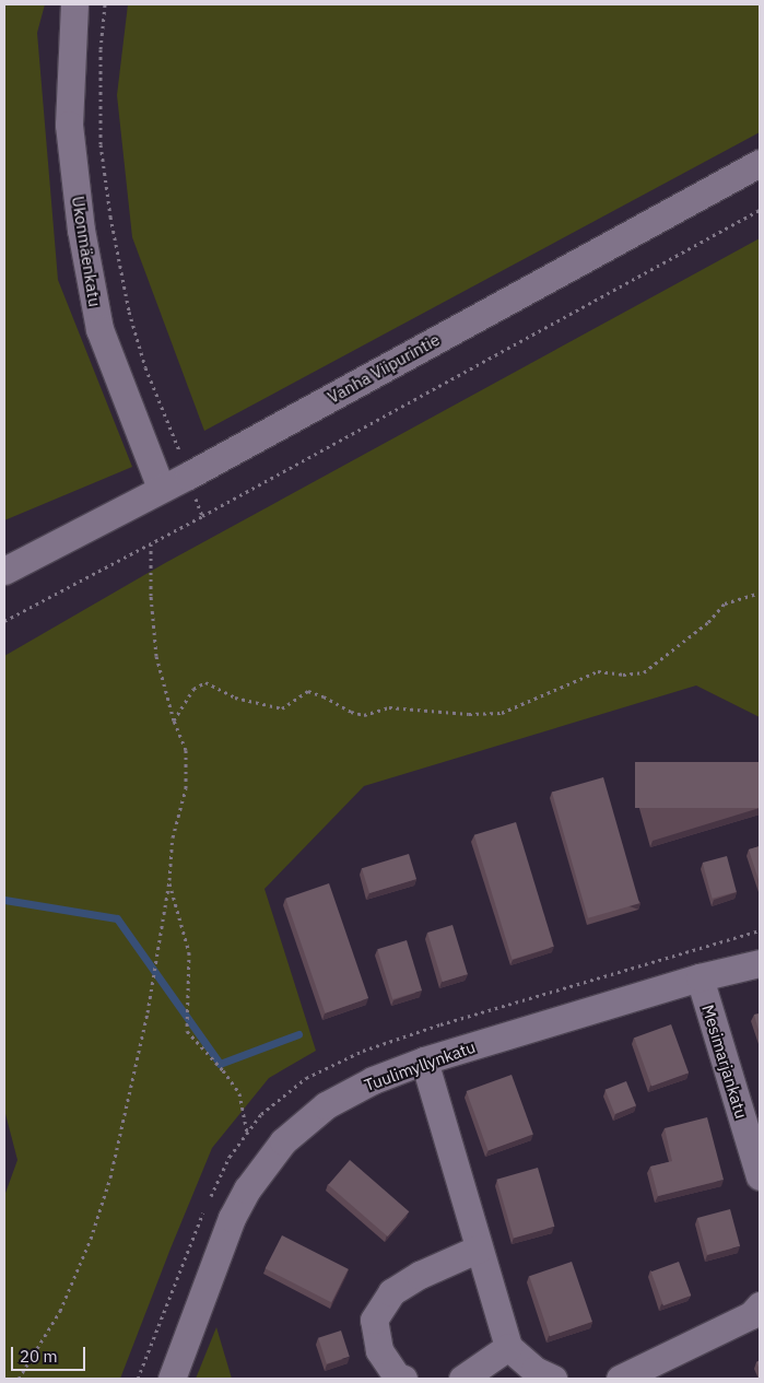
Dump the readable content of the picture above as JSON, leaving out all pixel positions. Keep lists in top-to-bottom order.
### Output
{
  "streets": {
    "street": [
      "Ukonmäenkatu",
      "Vanha Viipurintie",
      "Mesimarjankatu",
      "Tuulimyllynkatu"
    ]
  },
  "crossings": [
    ["Ukonmäenkatu", "Vanha Viipurintie"],
    ["Mesimarjankatu", "Tuulimyllynkatu"]
  ],
  "scale_bar": "20 m"
}
